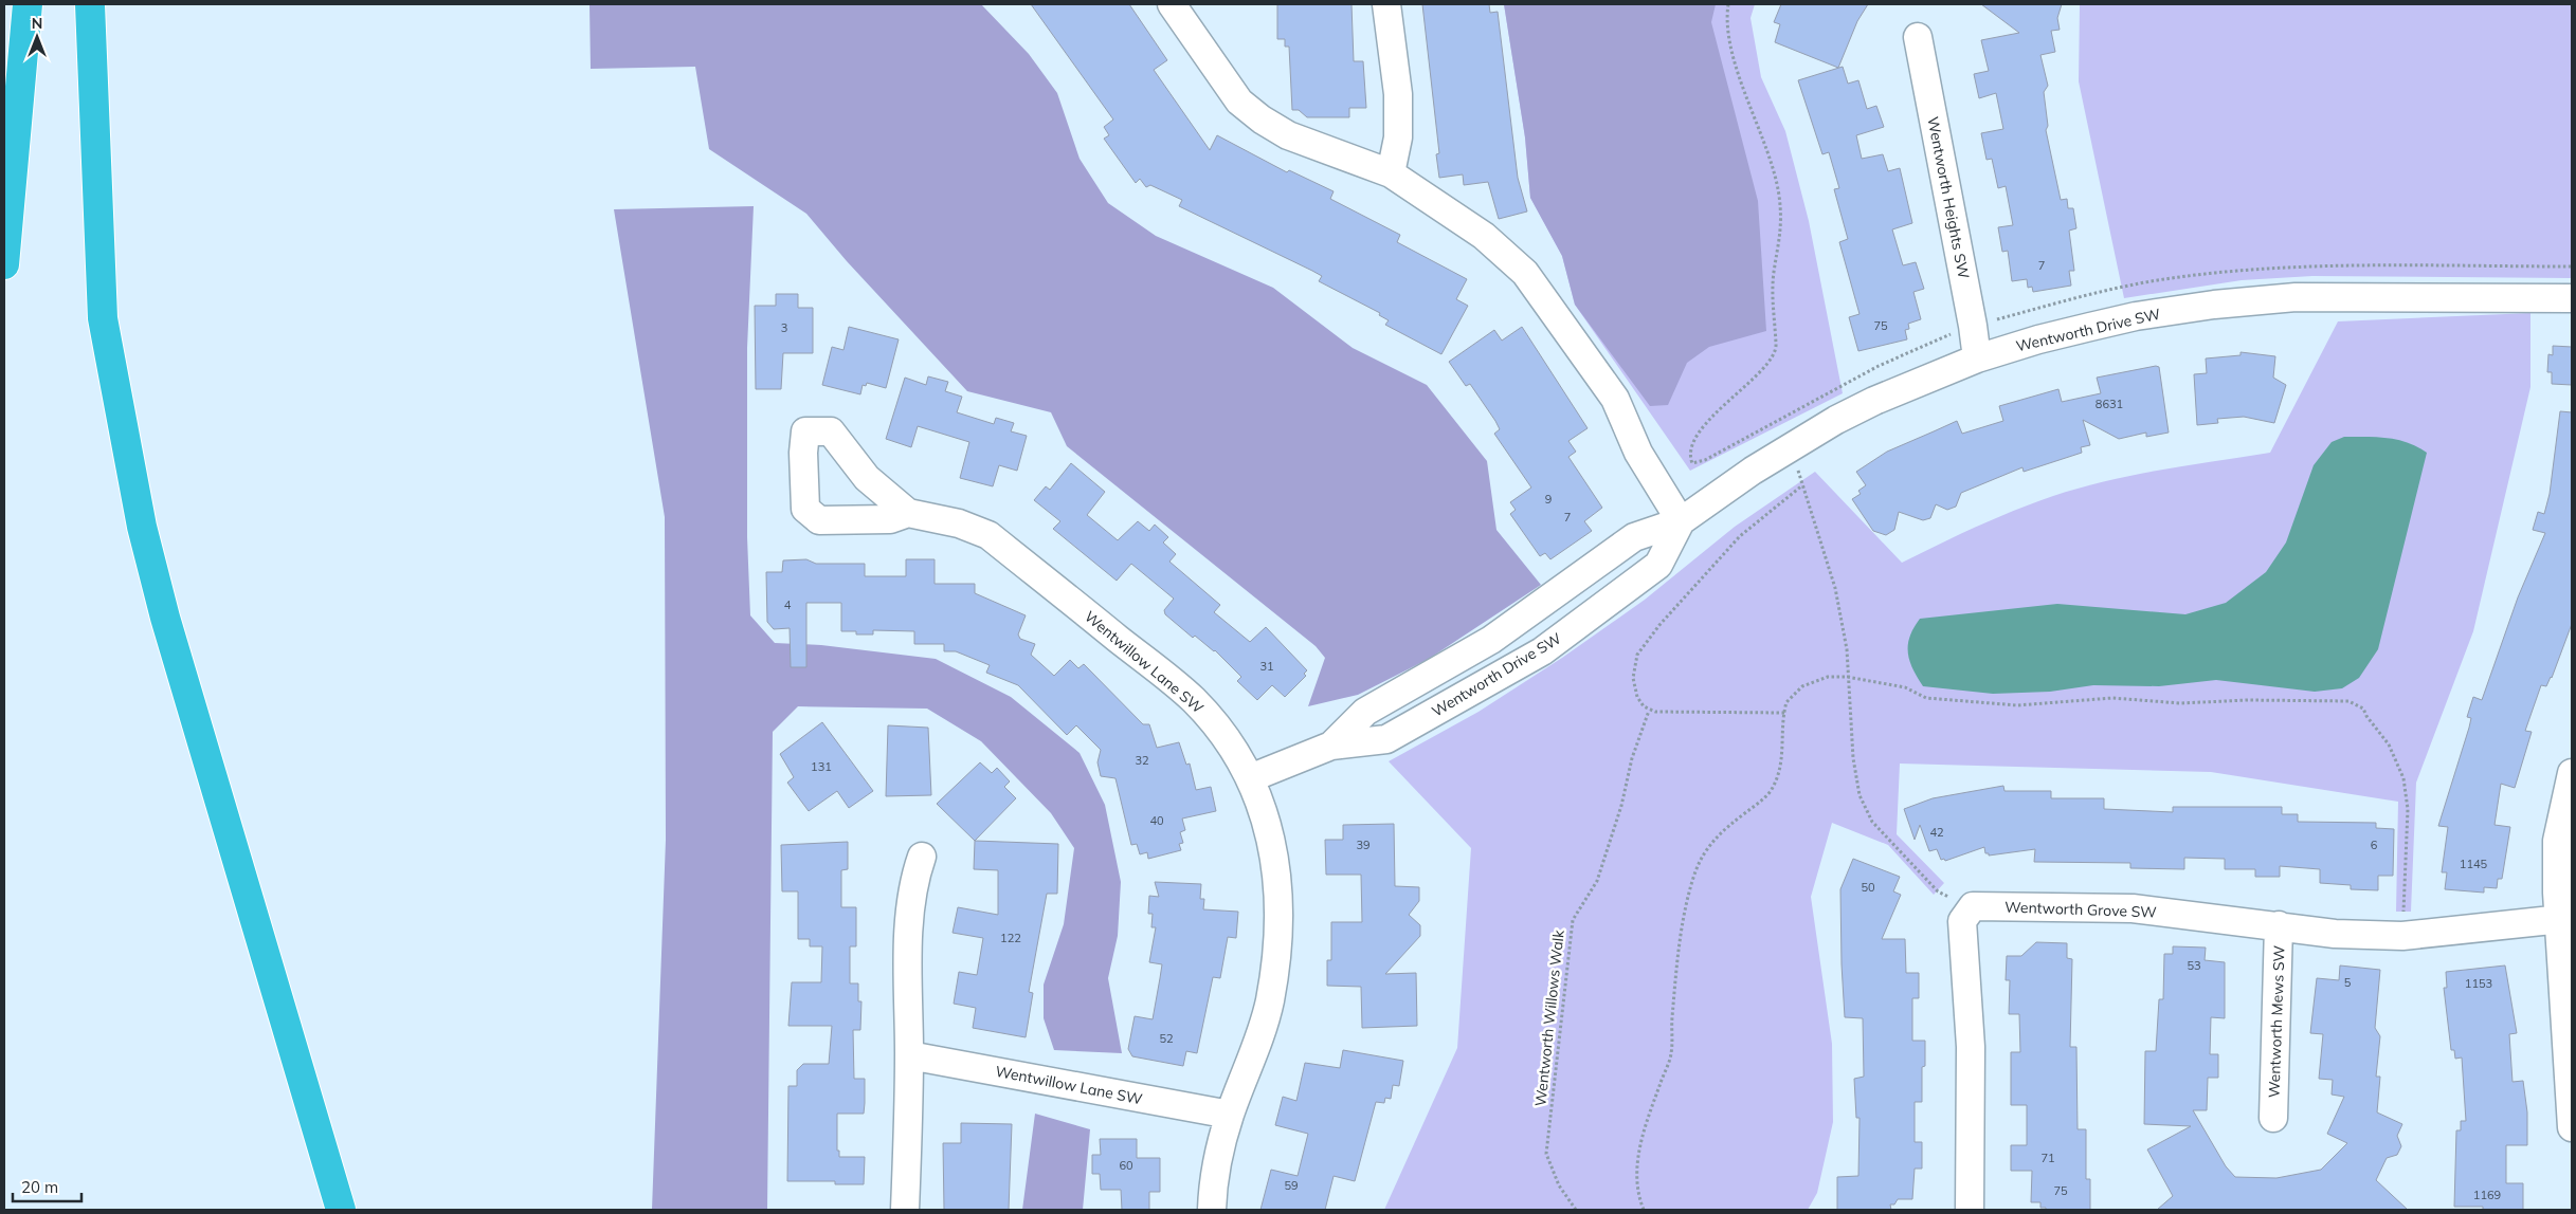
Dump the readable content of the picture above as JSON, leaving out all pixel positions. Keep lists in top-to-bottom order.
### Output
{
  "streets": {
    "street": [
      "Wentworth Heights SW",
      "Wentworth Drive SW",
      "Wentwillow Lane SW",
      "Wentworth Grove SW",
      "Wentworth Mews SW"
    ],
    "path": ["Wentworth Willows Walk"]
  },
  "crossings": [
    ["Wentworth Heights SW", "Wentworth Drive SW"],
    ["Wentworth Drive SW", "Wentwillow Lane SW"],
    ["Wentworth Grove SW", "Wentworth Mews SW"]
  ],
  "house_numbers": [
    "7",
    "75",
    "3",
    "8631",
    "9",
    "7",
    "4",
    "31",
    "32",
    "131",
    "40",
    "42",
    "39",
    "6",
    "1145",
    "50",
    "122",
    "53",
    "5",
    "1153",
    "52",
    "71",
    "60",
    "59",
    "75",
    "1169"
  ],
  "scale_bar": "20 m",
  "north": "top"
}
